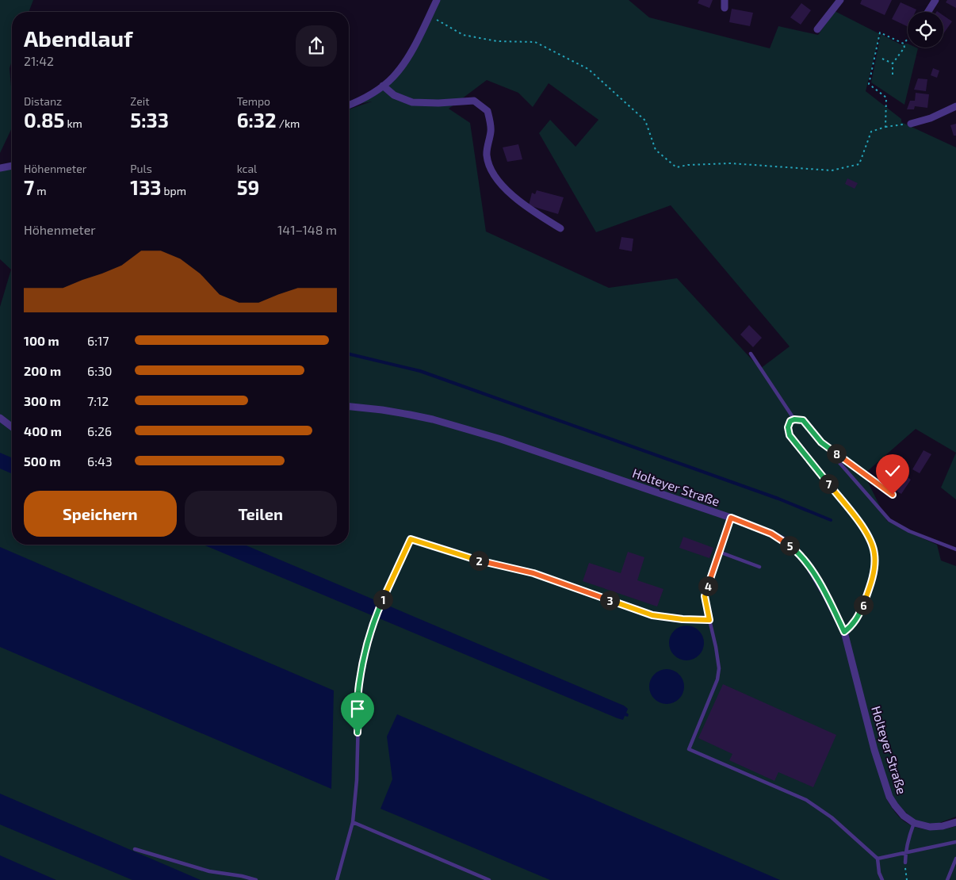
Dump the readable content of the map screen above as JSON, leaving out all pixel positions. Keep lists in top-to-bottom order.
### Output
{
  "streets": {
    "street": ["Holteyer Straße"]
  },
  "page": {
    "heading": ["Abendlauf", "21:42"],
    "stats": [
      ["Distanz", "0.85 km"],
      ["Zeit", "5:33"],
      ["Tempo", "6:32 /km"],
      ["Höhenmeter", "7 m"],
      ["Puls", "133 bpm"],
      ["kcal", "59"]
    ],
    "chart": ["Höhenmeter", "141–148 m"],
    "list": [
      {
        "name": "100 m",
        "note": "6:17"
      },
      {
        "name": "200 m",
        "note": "6:30"
      },
      {
        "name": "300 m",
        "note": "7:12"
      },
      {
        "name": "400 m",
        "note": "6:26"
      },
      {
        "name": "500 m",
        "note": "6:43"
      }
    ],
    "pins": [
      "8",
      "7",
      "5",
      "2",
      "4",
      "1",
      "3",
      "6"
    ],
    "buttons": ["Speichern", "Teilen"]
  }
}
